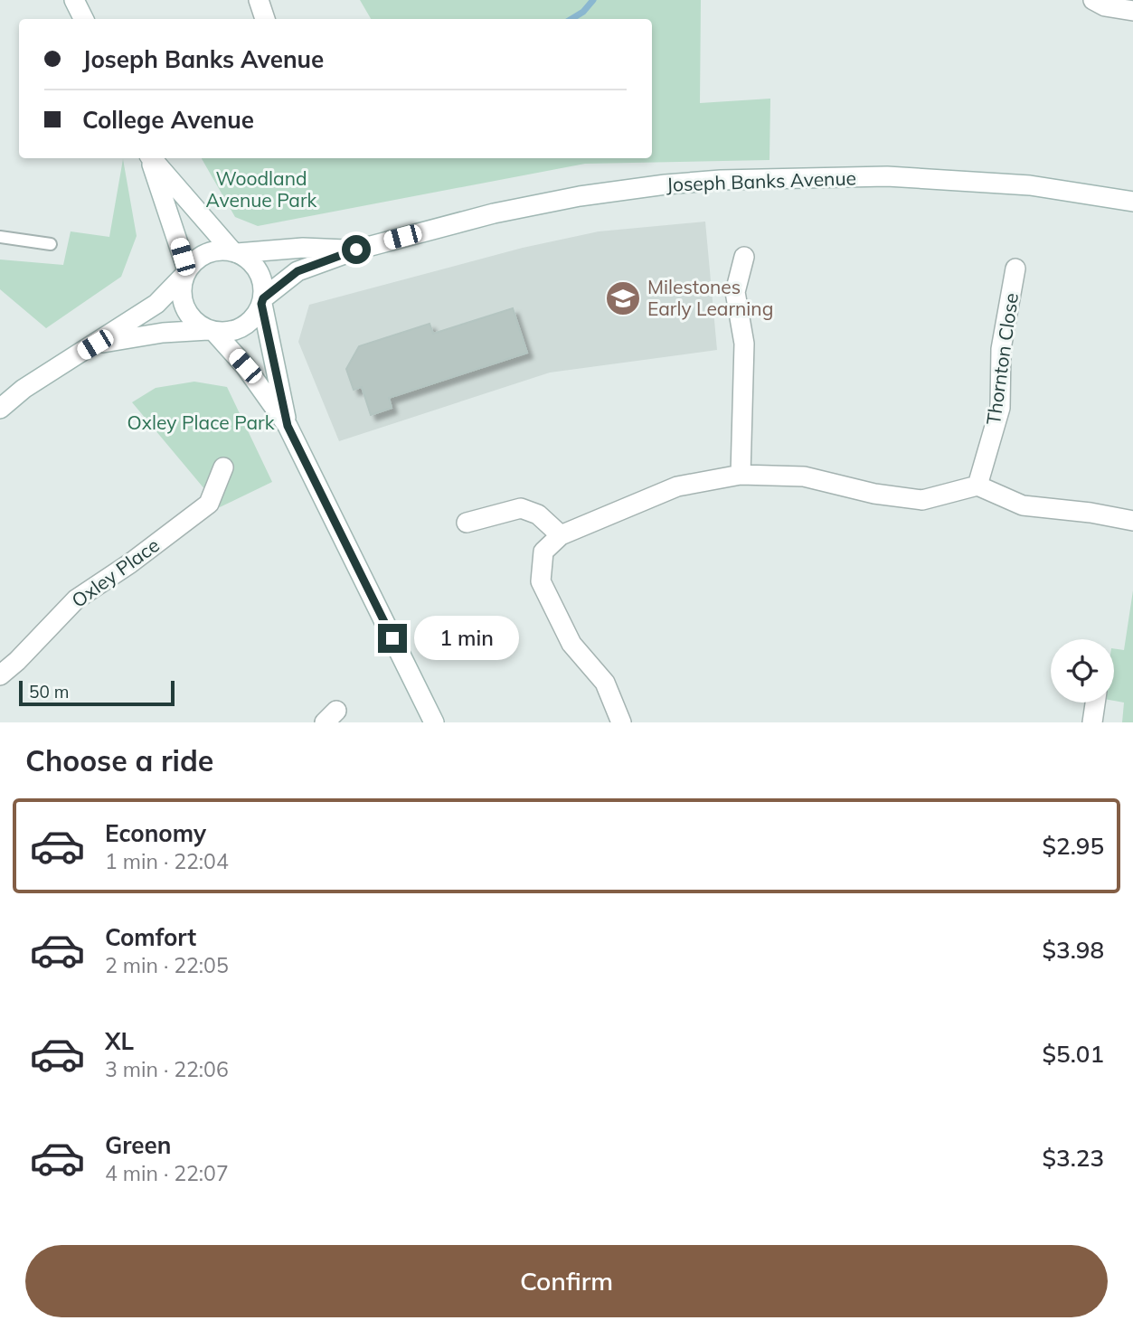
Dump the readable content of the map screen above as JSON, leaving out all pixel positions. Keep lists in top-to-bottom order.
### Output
{
  "streets": {
    "street": ["Joseph Banks Avenue", "Thornton Close", "Oxley Place"]
  },
  "parks": ["Woodland Avenue Park", "Oxley Place Park"],
  "places": {
    "school or university": ["Milestones Early Learning"]
  },
  "scale_bar": "50 m",
  "page": {
    "banner": ["Joseph Banks Avenue", "College Avenue"],
    "bubble": "1 min",
    "scale": "50 m",
    "heading": "Choose a ride",
    "list": [
      {
        "name": "Economy",
        "note": "1 min · 22:04",
        "value": "$2.95"
      },
      {
        "name": "Comfort",
        "note": "2 min · 22:05",
        "value": "$3.98"
      },
      {
        "name": "XL",
        "note": "3 min · 22:06",
        "value": "$5.01"
      },
      {
        "name": "Green",
        "note": "4 min · 22:07",
        "value": "$3.23"
      }
    ],
    "buttons": "Confirm"
  }
}
